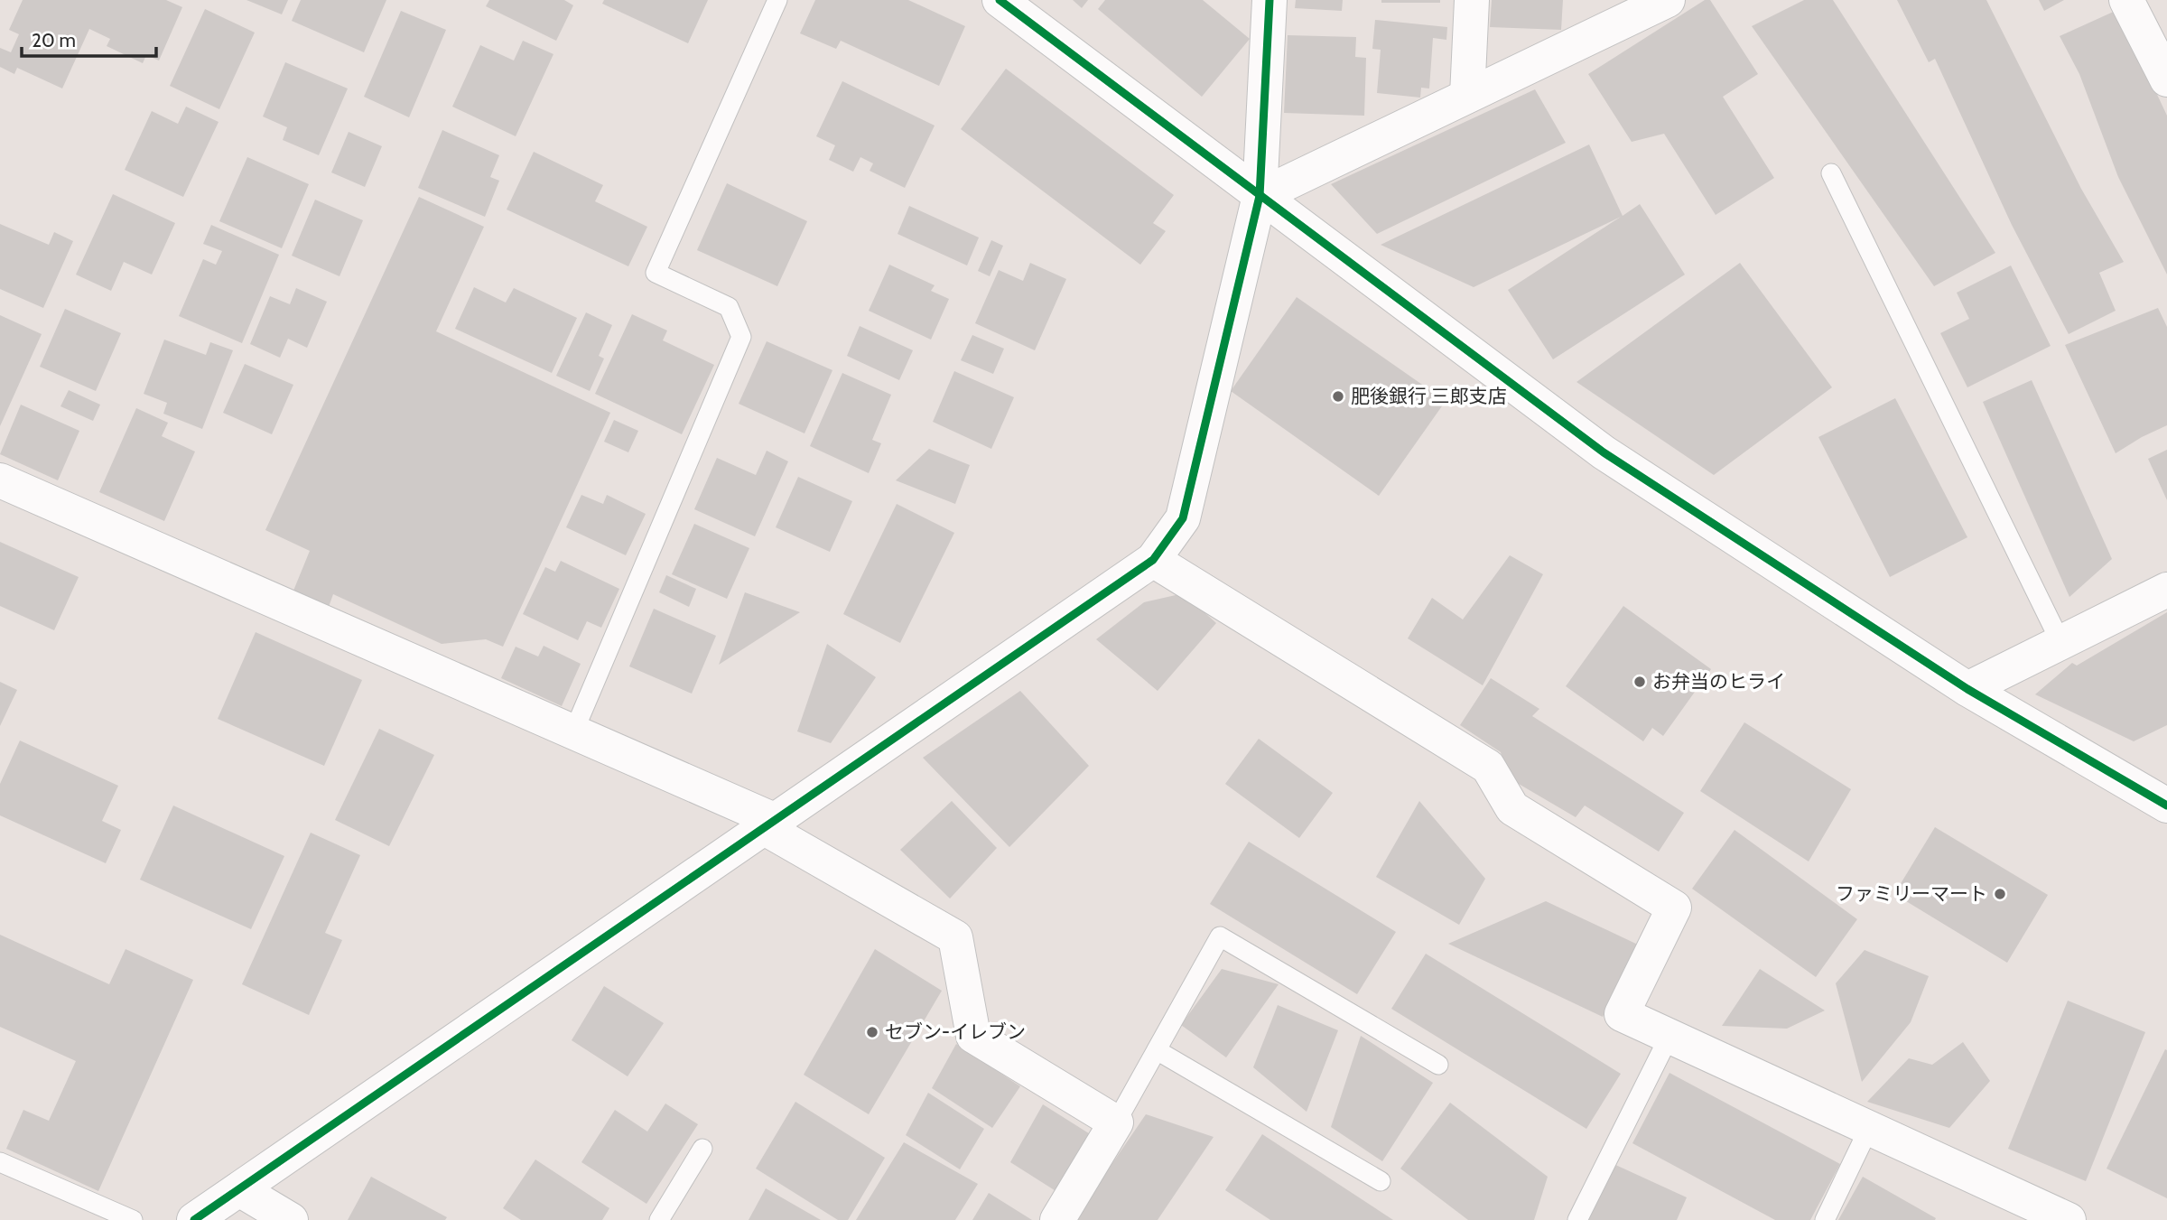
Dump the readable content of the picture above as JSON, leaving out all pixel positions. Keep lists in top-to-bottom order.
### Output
{
  "places": [
    "肥後銀行 三郎支店",
    "お弁当のヒライ",
    "ファミリーマート",
    "セブン-イレブン"
  ],
  "scale_bar": "20 m"
}
